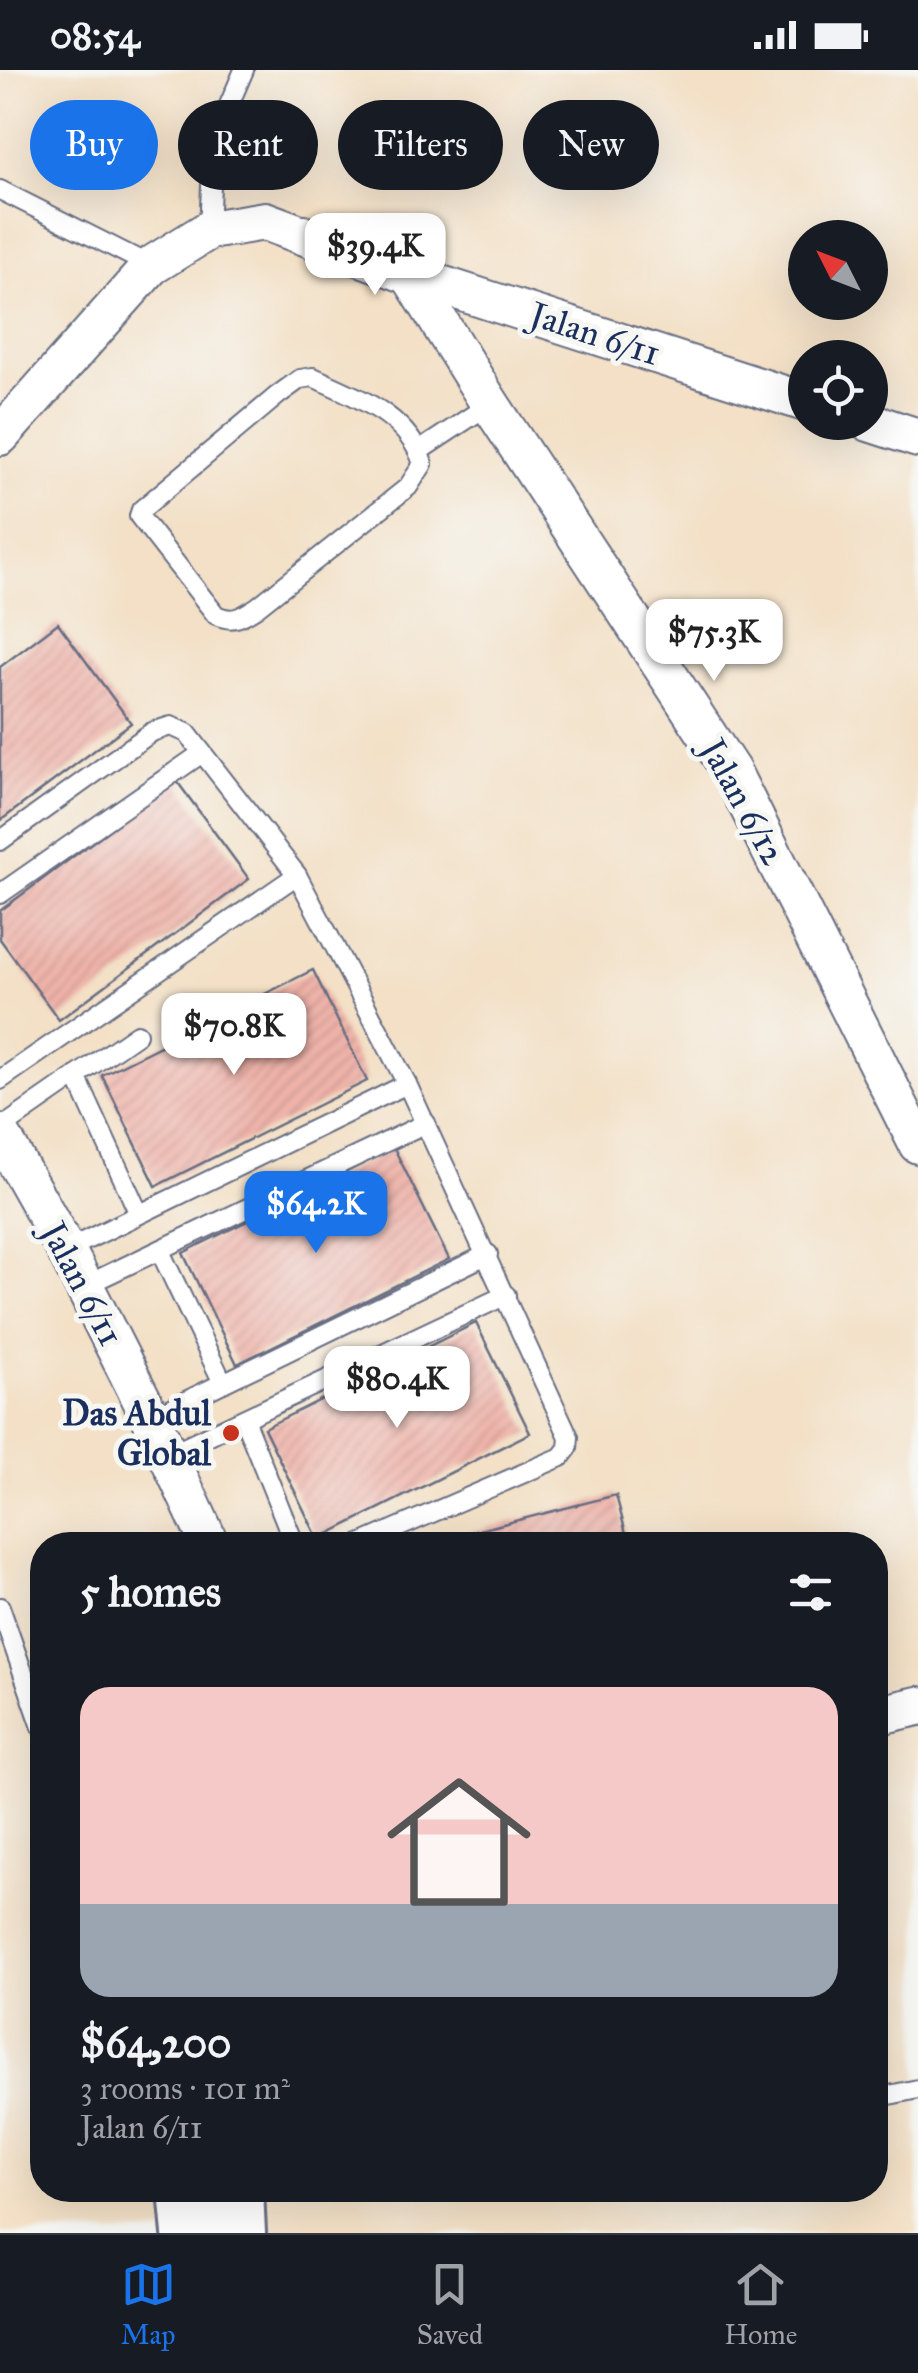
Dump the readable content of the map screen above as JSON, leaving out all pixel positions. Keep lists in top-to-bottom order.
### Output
{
  "streets": {
    "street": ["Jalan 6/11", "Jalan 6/12"]
  },
  "crossings": [
    ["Jalan 6/11", "Jalan 6/12"]
  ],
  "places": ["Das Abdul Global"],
  "north": "top left",
  "page": {
    "status": "08:54",
    "chip": [
      "Buy",
      "Rent",
      "Filters",
      "New"
    ],
    "price": [
      "$39.4K",
      "$75.3K",
      "$70.8K",
      "$64.2K",
      "$80.4K"
    ],
    "heading": "5 homes",
    "list": [
      {
        "name": "$64,200",
        "note": "3 rooms · 101 m² · Jalan 6/11"
      }
    ],
    "tabs": ["Map", "Saved", "Home"]
  }
}
